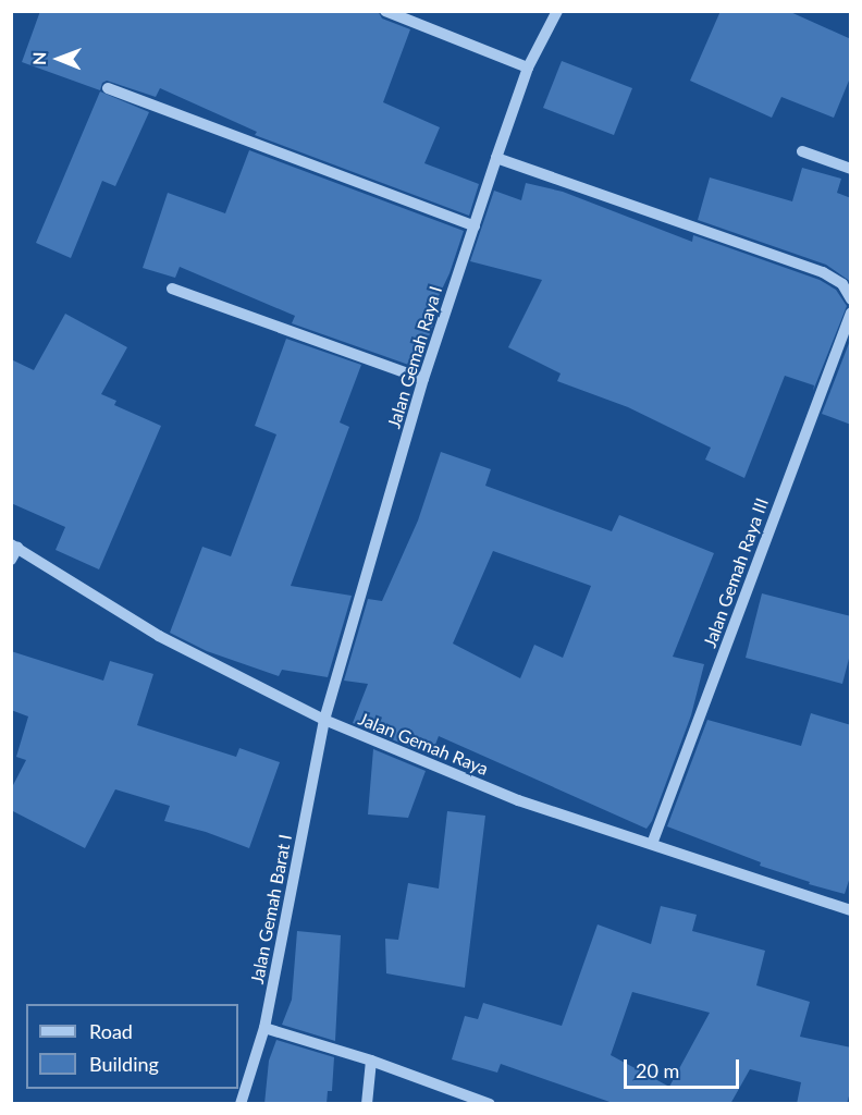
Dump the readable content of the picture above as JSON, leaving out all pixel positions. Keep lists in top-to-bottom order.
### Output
{
  "streets": {
    "street": [
      "Jalan Gemah Raya I",
      "Jalan Gemah Raya III",
      "Jalan Gemah Raya",
      "Jalan Gemah Barat I"
    ]
  },
  "crossings": [
    ["Jalan Gemah Raya I", "Jalan Gemah Raya"],
    ["Jalan Gemah Raya I", "Jalan Gemah Barat I"],
    ["Jalan Gemah Raya III", "Jalan Gemah Raya"],
    ["Jalan Gemah Raya", "Jalan Gemah Barat I"]
  ],
  "legend": ["Road", "Building"],
  "scale_bar": "20 m",
  "north": "left"
}
